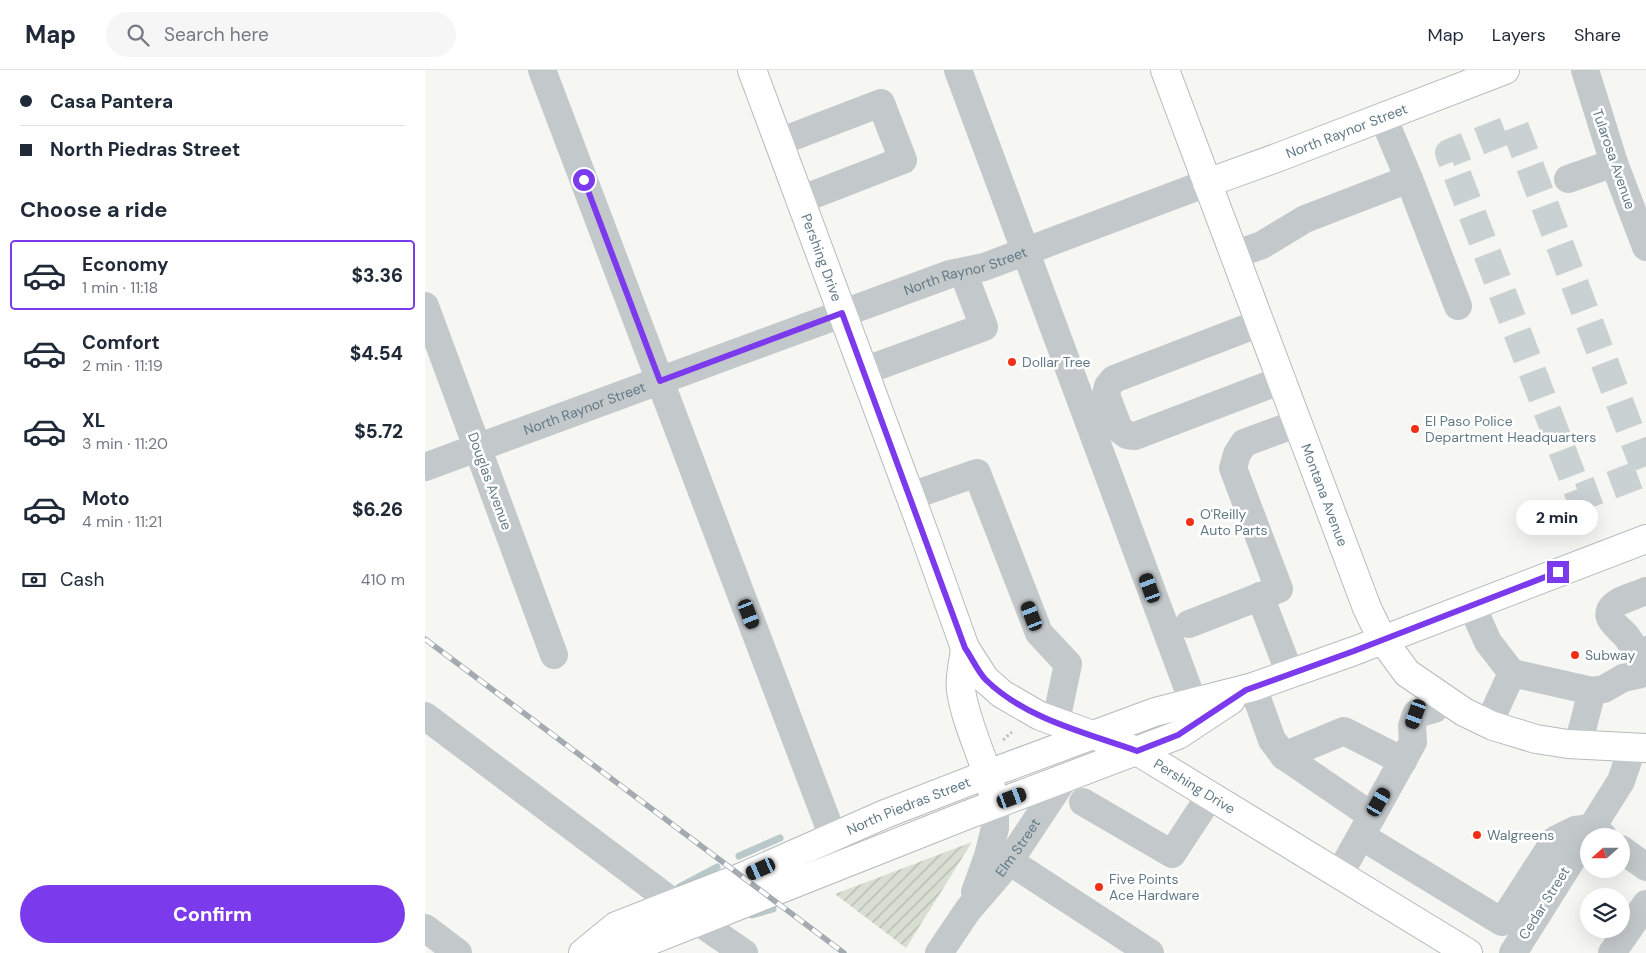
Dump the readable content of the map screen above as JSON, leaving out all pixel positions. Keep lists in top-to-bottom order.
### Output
{
  "streets": {
    "main road": [
      "North Raynor Street",
      "Pershing Drive",
      "Montana Avenue",
      "North Piedras Street",
      "Elm Street"
    ],
    "street": ["Tularosa Avenue", "Douglas Avenue", "Cedar Street"]
  },
  "crossings": [
    ["North Raynor Street", "Pershing Drive"],
    ["North Raynor Street", "Douglas Avenue"],
    ["North Raynor Street", "Montana Avenue"],
    ["Pershing Drive", "North Piedras Street"],
    ["Pershing Drive", "Elm Street"],
    ["Montana Avenue", "North Piedras Street"],
    ["Montana Avenue", "Cedar Street"],
    ["North Piedras Street", "Elm Street"]
  ],
  "places": [
    "Dollar Tree",
    "El Paso Police Department Headquarters",
    "O'Reilly Auto Parts",
    "Subway",
    "Walgreens",
    "Five Points Ace Hardware"
  ],
  "north": "left",
  "page": {
    "header": "Map",
    "search": "Search here",
    "nav": ["Map", "Layers", "Share"],
    "banner": ["Casa Pantera", "North Piedras Street"],
    "heading": "Choose a ride",
    "list": [
      {
        "name": "Economy",
        "note": "1 min · 11:18",
        "value": "$3.36"
      },
      {
        "name": "Comfort",
        "note": "2 min · 11:19",
        "value": "$4.54"
      },
      {
        "name": "XL",
        "note": "3 min · 11:20",
        "value": "$5.72"
      },
      {
        "name": "Moto",
        "note": "4 min · 11:21",
        "value": "$6.26"
      }
    ],
    "bubble": "2 min",
    "pay": ["Cash", "410 m"],
    "buttons": "Confirm"
  }
}
